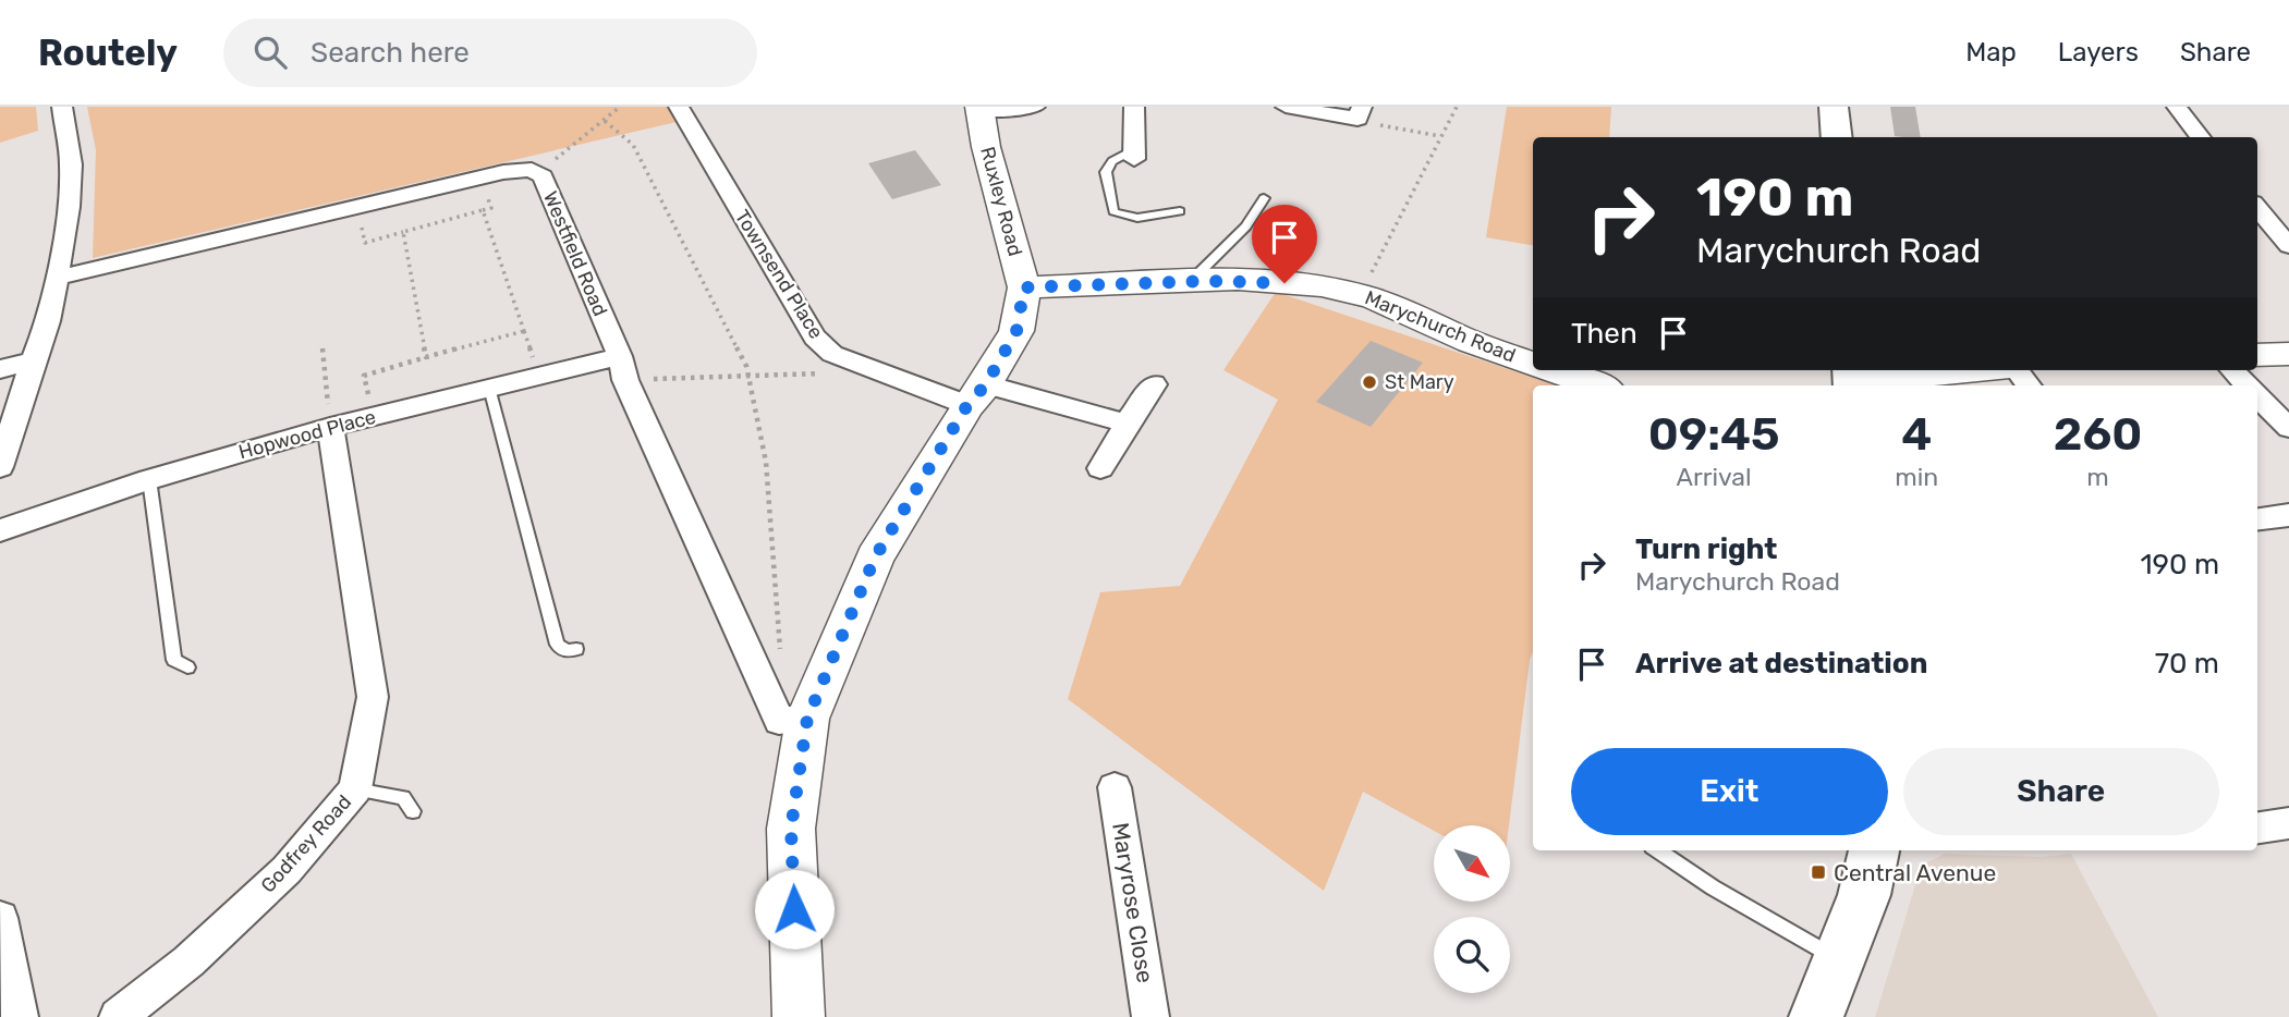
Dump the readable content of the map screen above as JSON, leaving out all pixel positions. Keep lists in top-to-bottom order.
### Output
{
  "streets": {
    "street": [
      "Ruxley Road",
      "Westfield Road",
      "Townsend Place",
      "Marychurch Road",
      "Hopwood Place",
      "Godfrey Road",
      "Maryrose Close"
    ]
  },
  "crossings": [
    ["Ruxley Road", "Westfield Road"],
    ["Ruxley Road", "Townsend Place"],
    ["Ruxley Road", "Marychurch Road"],
    ["Westfield Road", "Hopwood Place"],
    ["Hopwood Place", "Godfrey Road"]
  ],
  "places": {
    "other": ["St Mary"],
    "transit": ["Central Avenue"]
  },
  "north": "bottom right",
  "page": {
    "header": "Routely",
    "search": "Search here",
    "nav": ["Map", "Layers", "Share"],
    "turn": ["190 m", "Marychurch Road"],
    "then": "Then",
    "eta": [
      "09:45",
      "Arrival",
      "4",
      "min",
      "260",
      "m"
    ],
    "list": [
      {
        "name": "Turn right",
        "note": "Marychurch Road",
        "value": "190 m"
      },
      {
        "name": "Arrive at destination",
        "value": "70 m"
      }
    ],
    "buttons": ["Exit", "Share"]
  }
}
